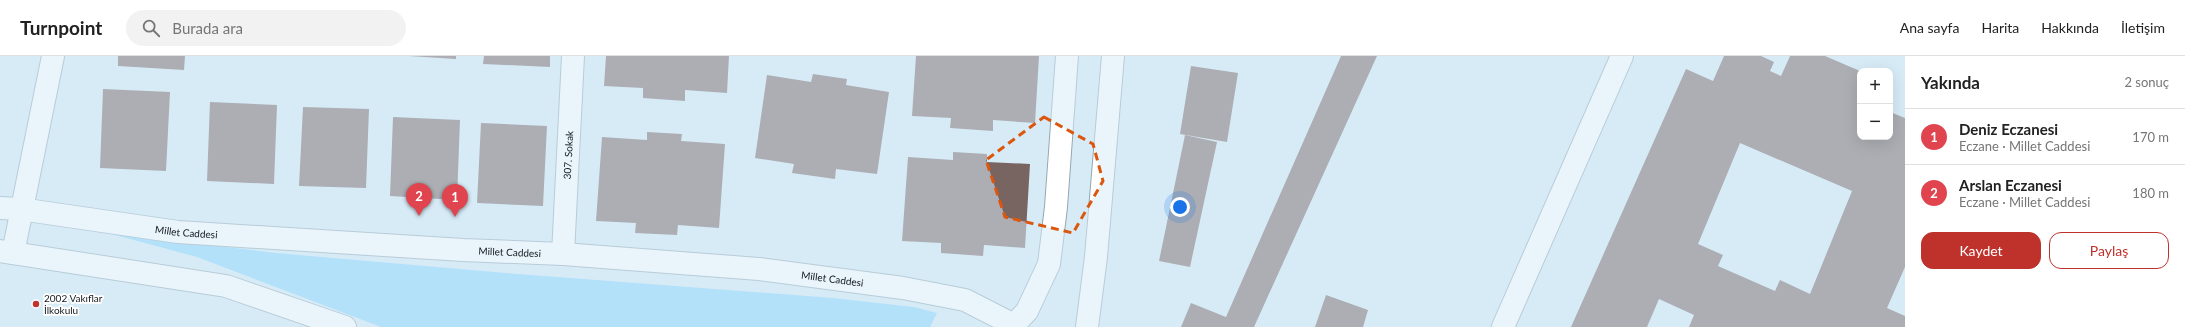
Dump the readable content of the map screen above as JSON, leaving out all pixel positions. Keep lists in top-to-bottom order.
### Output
{
  "streets": {
    "main road": ["307. Sokak", "Millet Caddesi"]
  },
  "crossings": [
    ["307. Sokak", "Millet Caddesi"]
  ],
  "places": ["2002 Vakıflar İlkokulu"],
  "page": {
    "header": "Turnpoint",
    "search": "Burada ara",
    "nav": [
      "Ana sayfa",
      "Harita",
      "Hakkında",
      "İletişim"
    ],
    "heading": ["Yakında", "2 sonuç"],
    "map_buttons": ["+", "−"],
    "list": [
      {
        "mark": "1",
        "name": "Deniz Eczanesi",
        "note": "Eczane · Millet Caddesi",
        "value": "170 m"
      },
      {
        "mark": "2",
        "name": "Arslan Eczanesi",
        "note": "Eczane · Millet Caddesi",
        "value": "180 m"
      }
    ],
    "pins": ["2", "1"],
    "buttons": ["Kaydet", "Paylaş"]
  }
}
